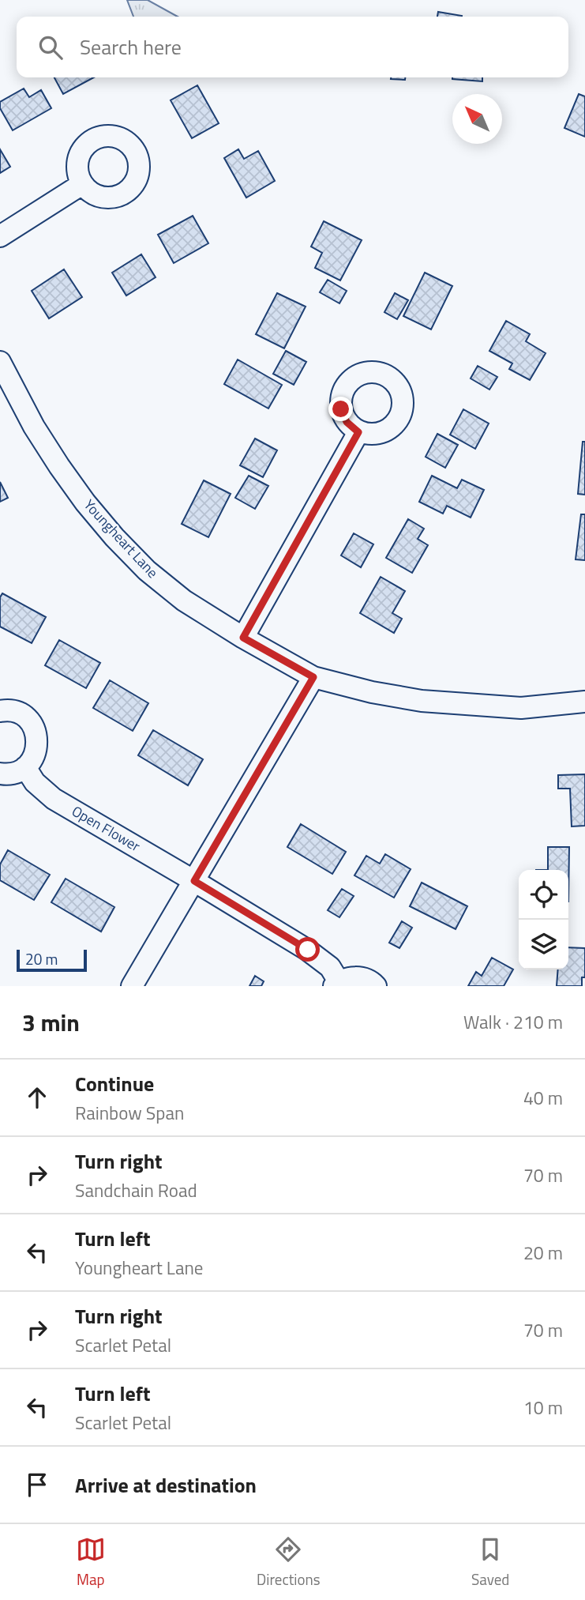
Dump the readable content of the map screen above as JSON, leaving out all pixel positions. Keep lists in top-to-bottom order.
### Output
{
  "streets": {
    "street": ["Youngheart Lane", "Open Flower"]
  },
  "scale_bar": "20 m",
  "north": "top left",
  "page": {
    "search": "Search here",
    "scale": "20 m",
    "heading": ["3 min", "Walk · 210 m"],
    "list": [
      ["Continue", "Rainbow Span", "40 m"],
      ["Turn right", "Sandchain Road", "70 m"],
      ["Turn left", "Youngheart Lane", "20 m"],
      ["Turn right", "Scarlet Petal", "70 m"],
      ["Turn left", "Scarlet Petal", "10 m"],
      "Arrive at destination"
    ],
    "nav": ["Map", "Directions", "Saved"]
  }
}
